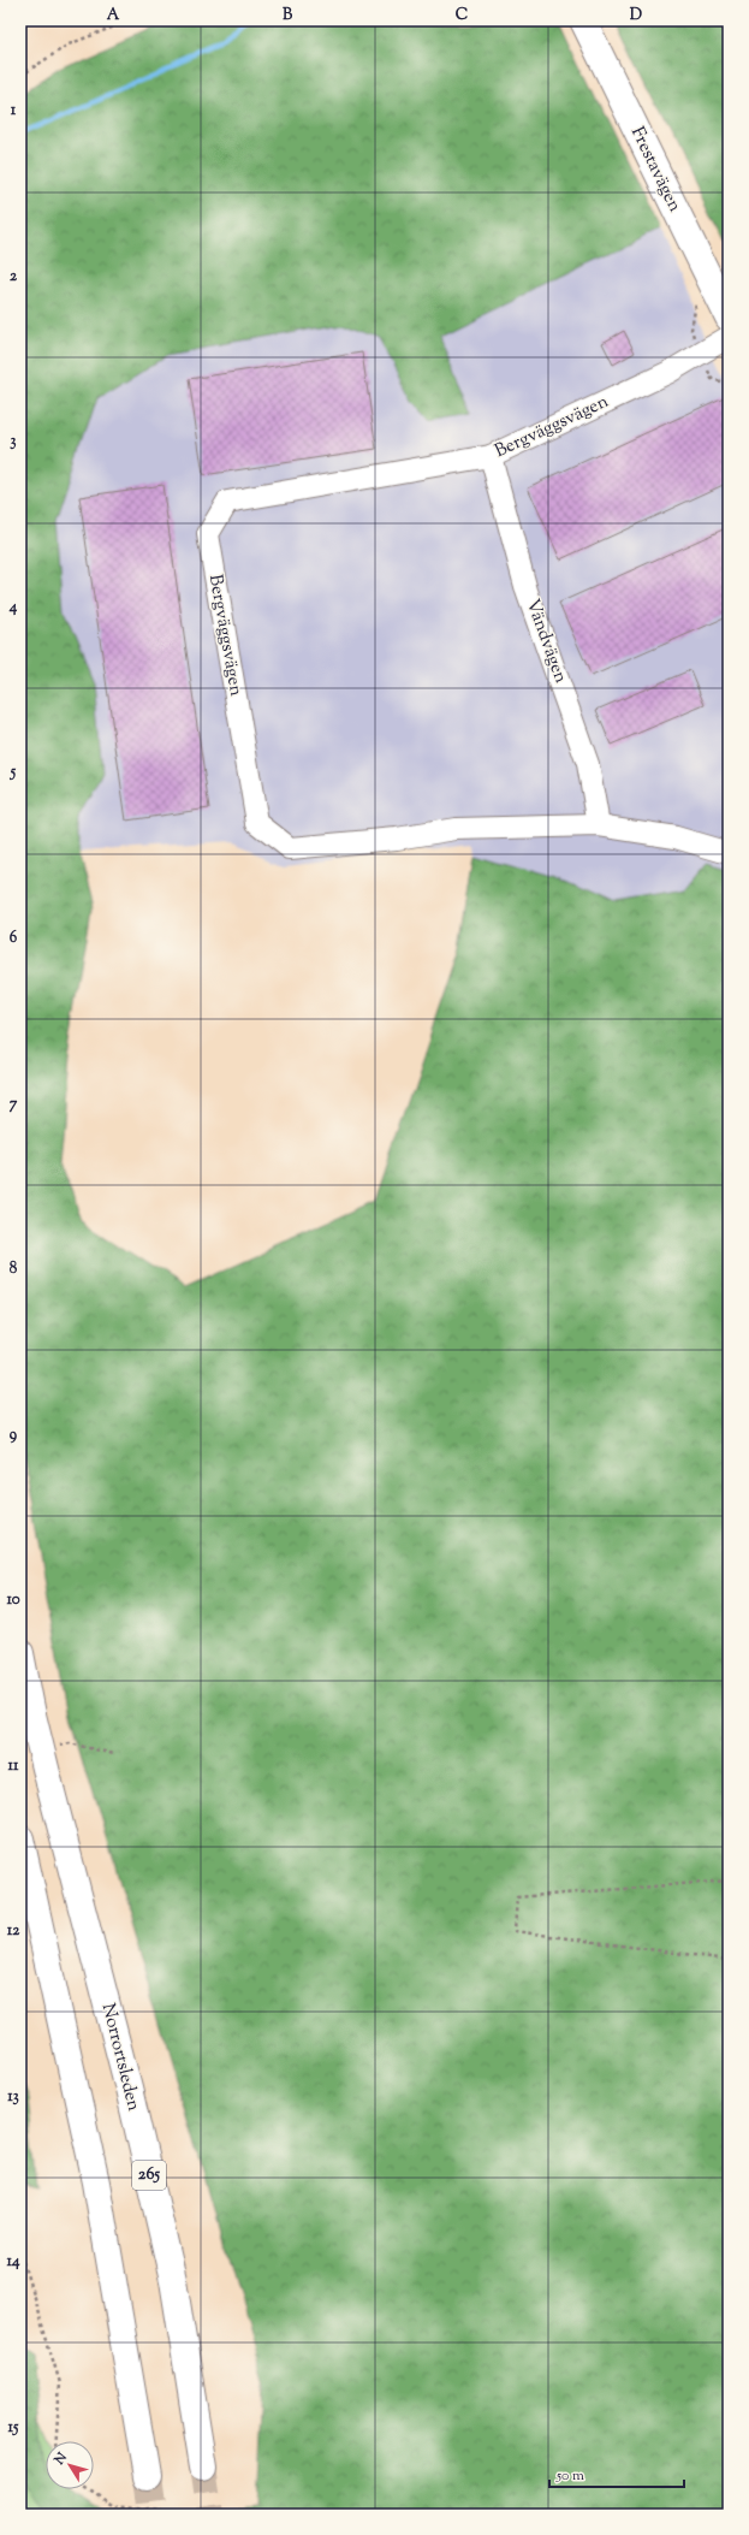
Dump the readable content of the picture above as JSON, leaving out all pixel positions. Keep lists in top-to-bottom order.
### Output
{
  "streets": {
    "main road": ["Frestavägen", "Norrortsleden", "265"],
    "street": ["Bergväggsvägen", "Vändvägen"]
  },
  "crossings": [
    ["Bergväggsvägen", "Vändvägen"]
  ],
  "scale_bar": "50 m",
  "north": "top left",
  "grid": {
    "columns": [
      "A",
      "B",
      "C",
      "D"
    ],
    "rows": [
      "1",
      "2",
      "3",
      "4",
      "5",
      "6",
      "7",
      "8",
      "9",
      "10",
      "11",
      "12",
      "13",
      "14",
      "15"
    ]
  }
}
